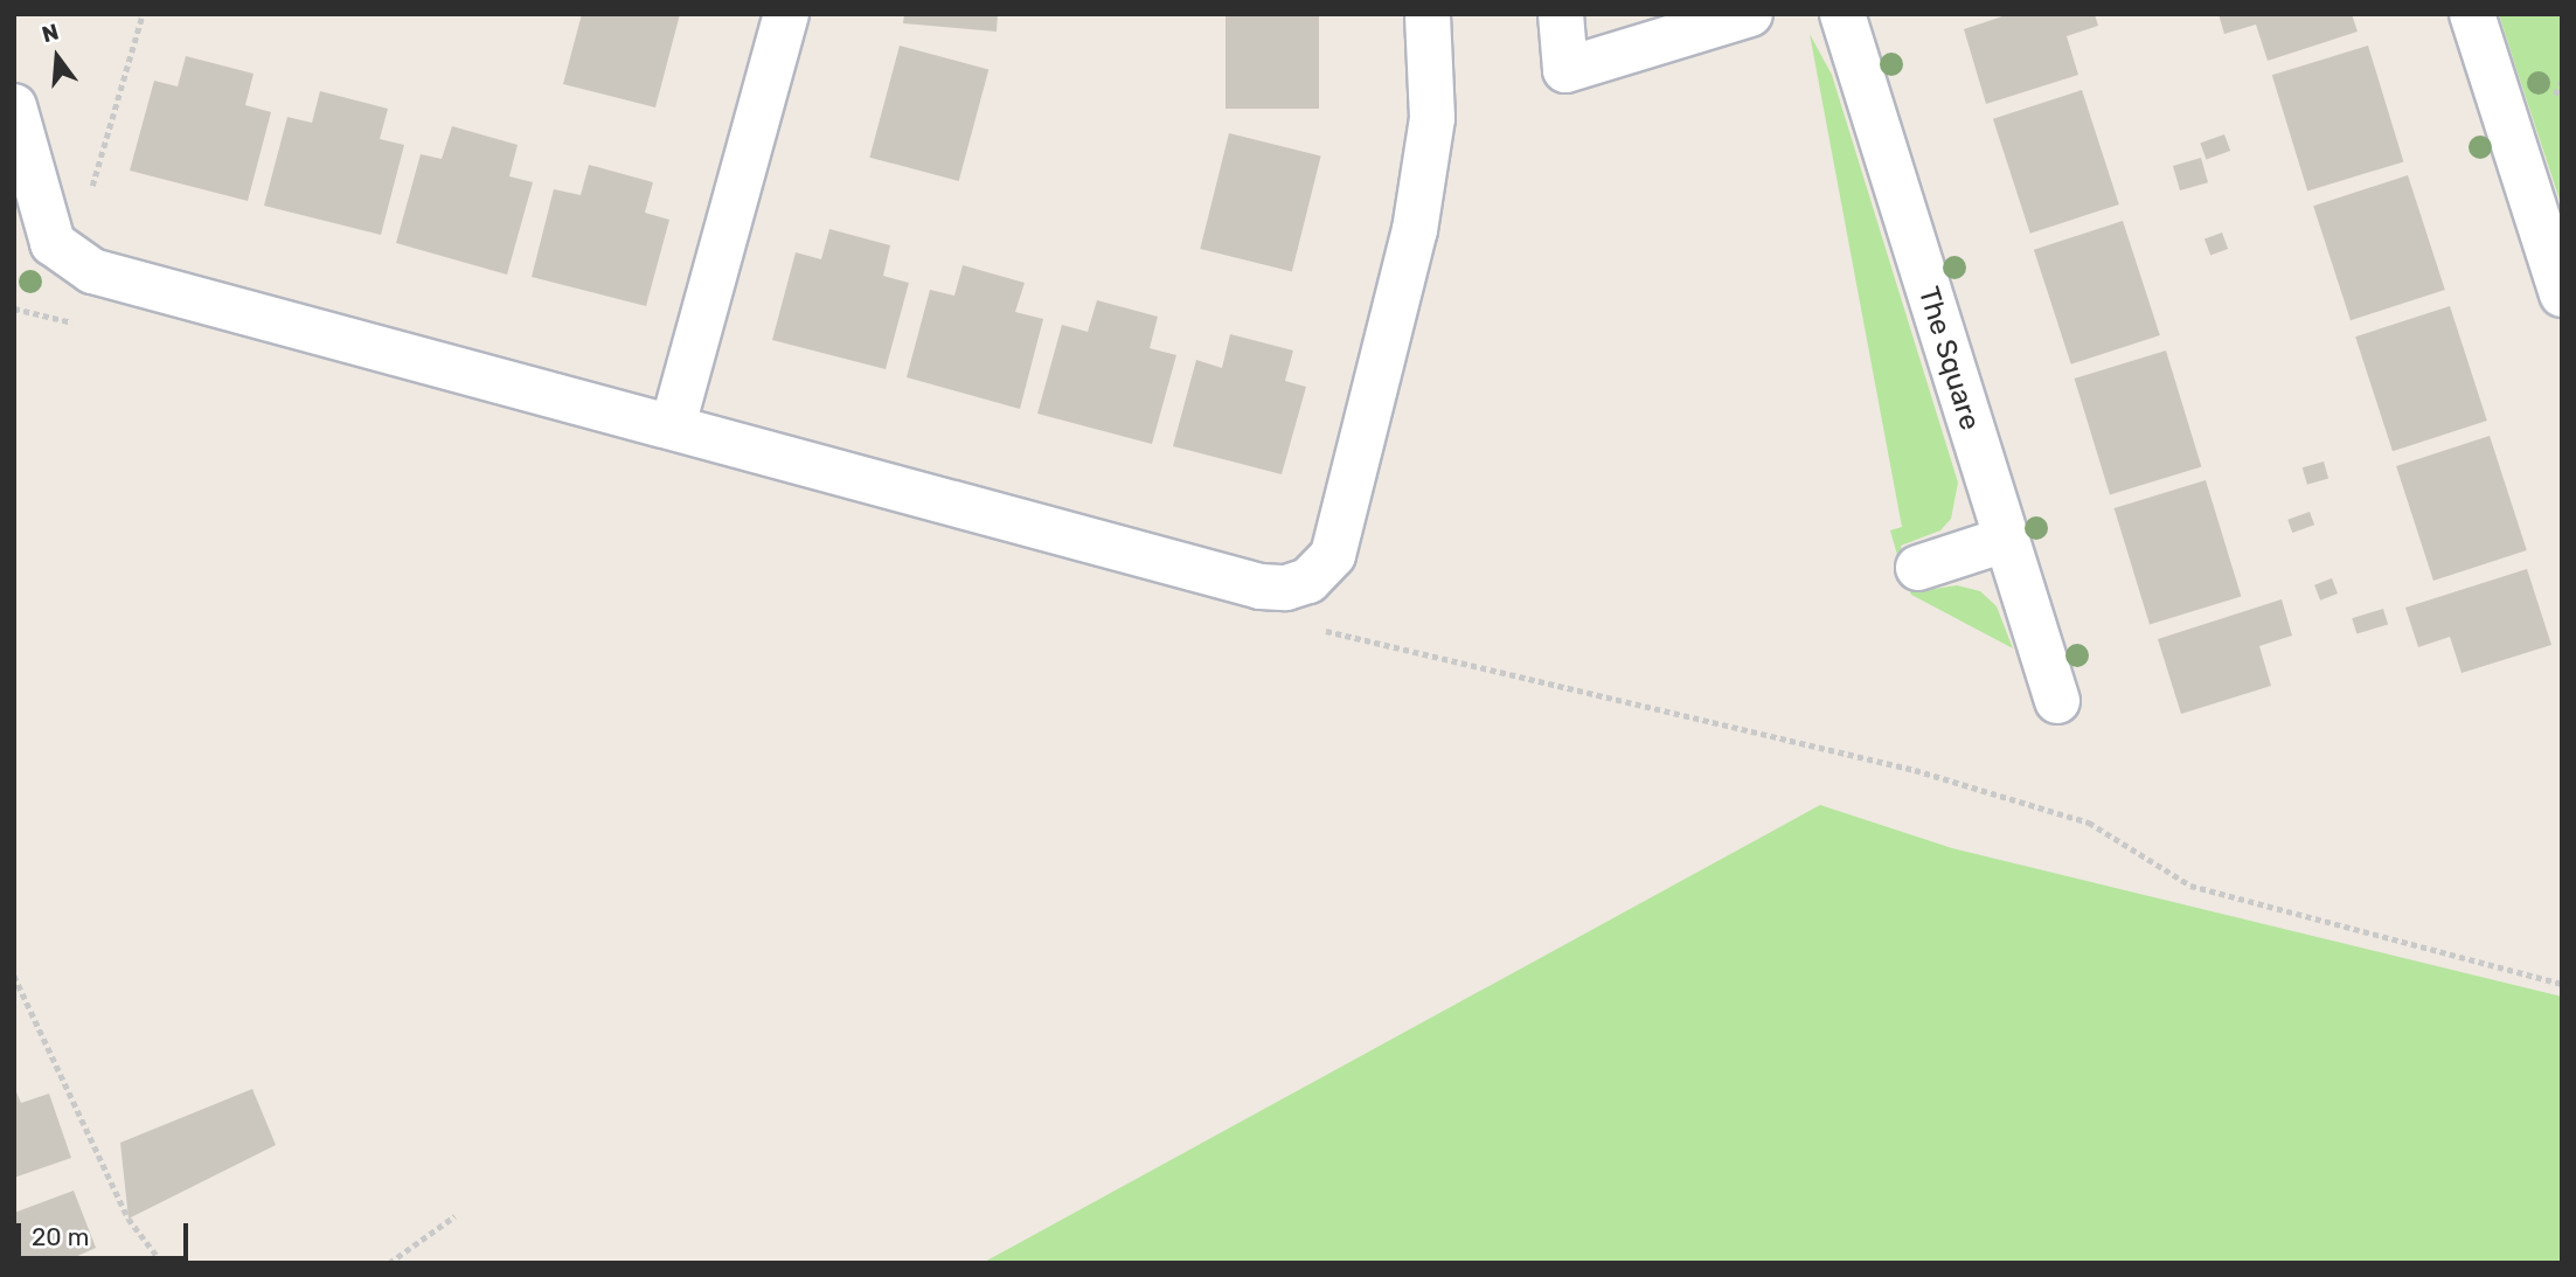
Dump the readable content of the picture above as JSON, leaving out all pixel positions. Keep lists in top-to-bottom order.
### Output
{
  "streets": {
    "street": ["The Square"]
  },
  "scale_bar": "20 m",
  "north": "top"
}
